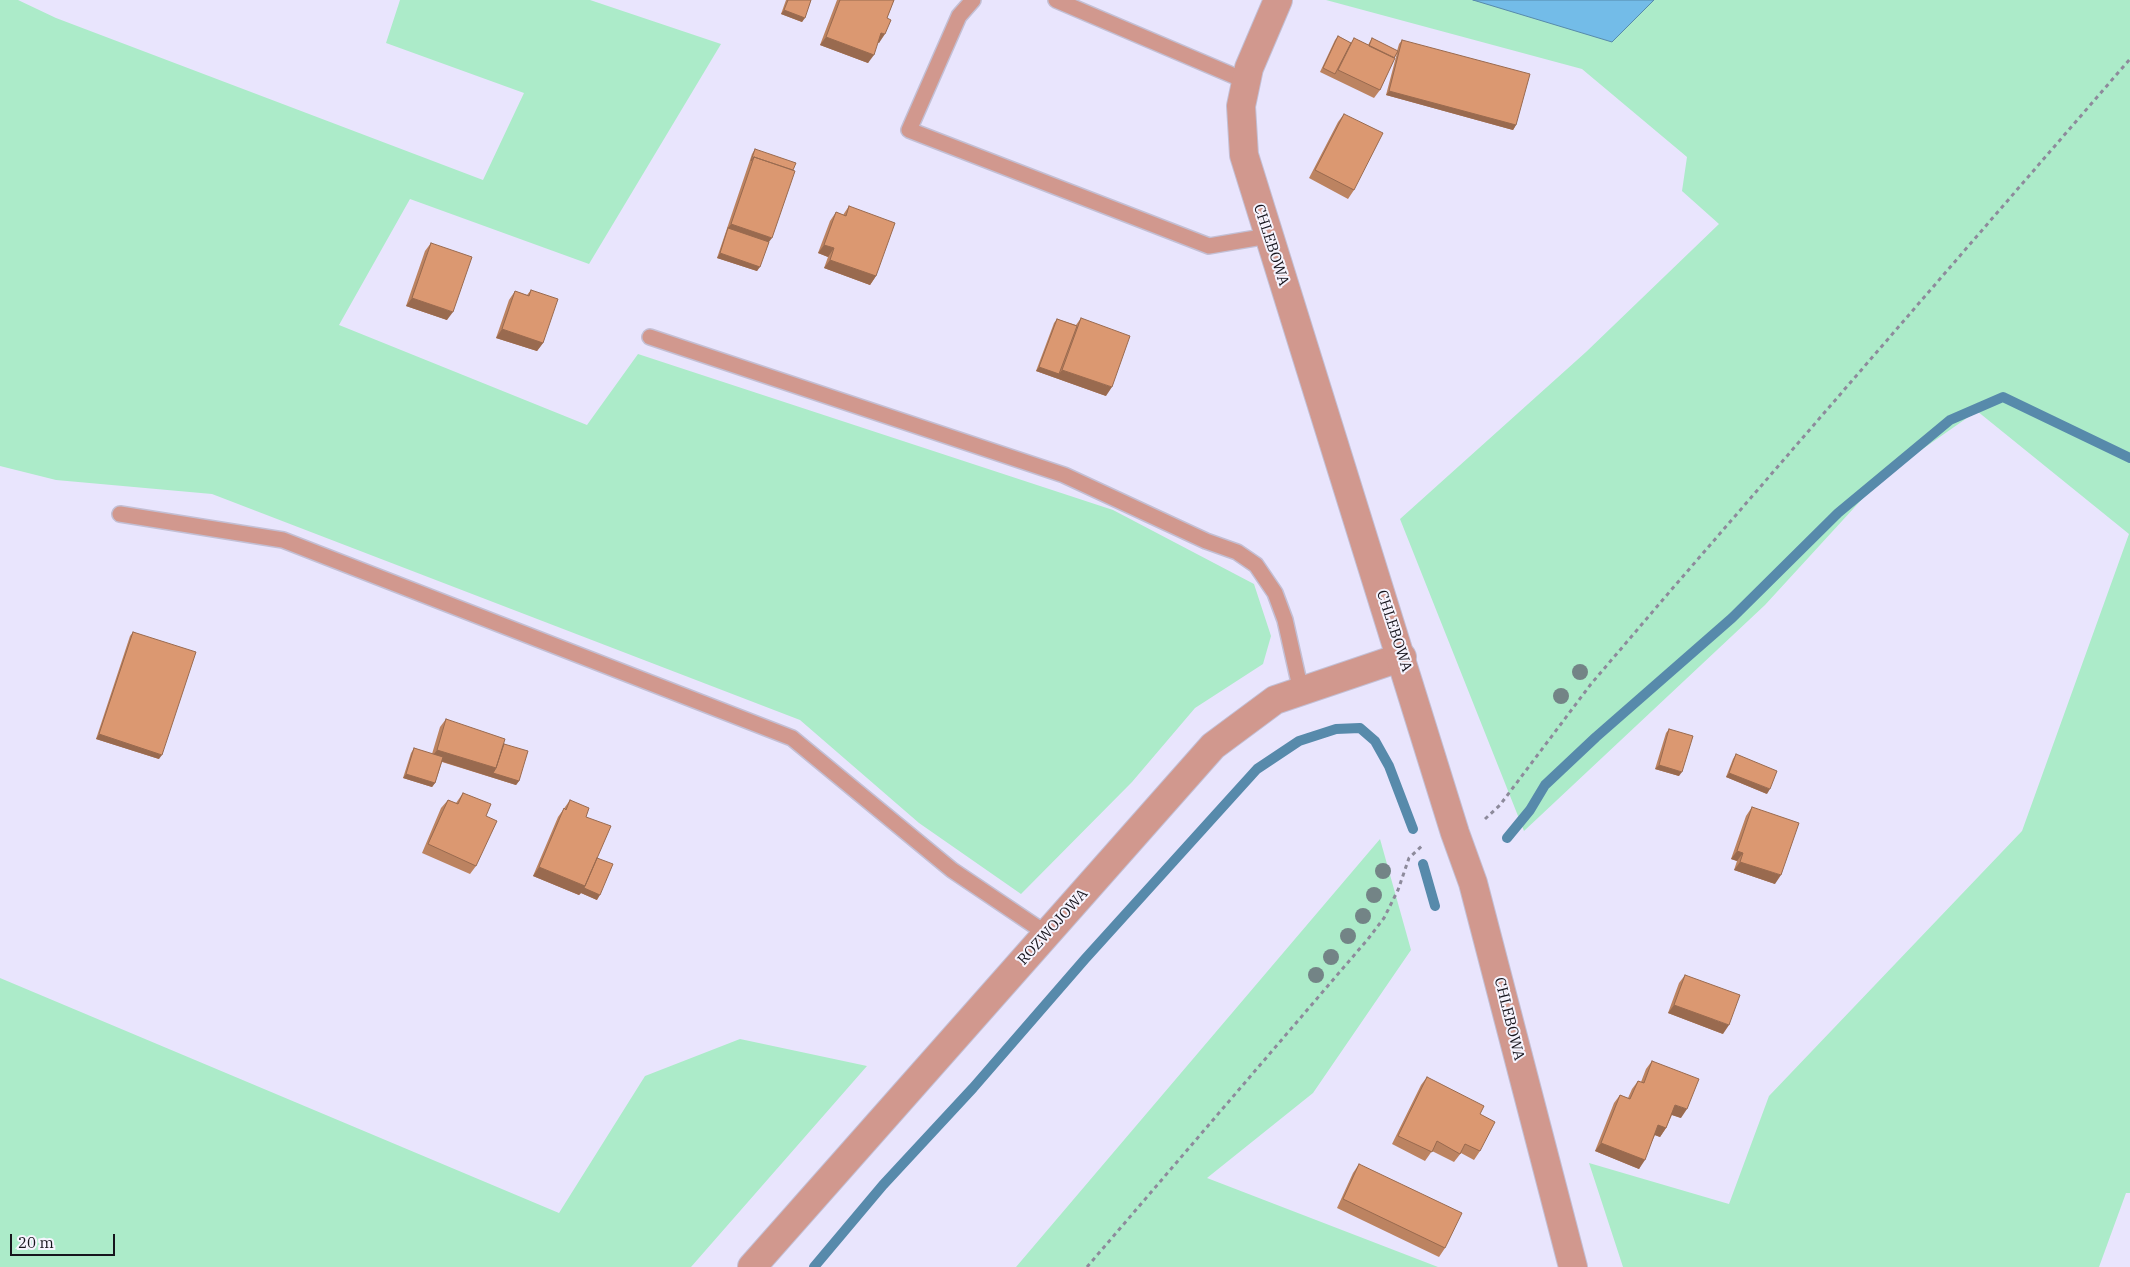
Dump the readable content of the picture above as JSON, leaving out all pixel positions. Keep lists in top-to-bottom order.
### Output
{
  "streets": {
    "street": ["CHLEBOWA", "ROZWOJOWA"]
  },
  "crossings": [
    ["CHLEBOWA", "ROZWOJOWA"]
  ],
  "scale_bar": "20 m"
}
